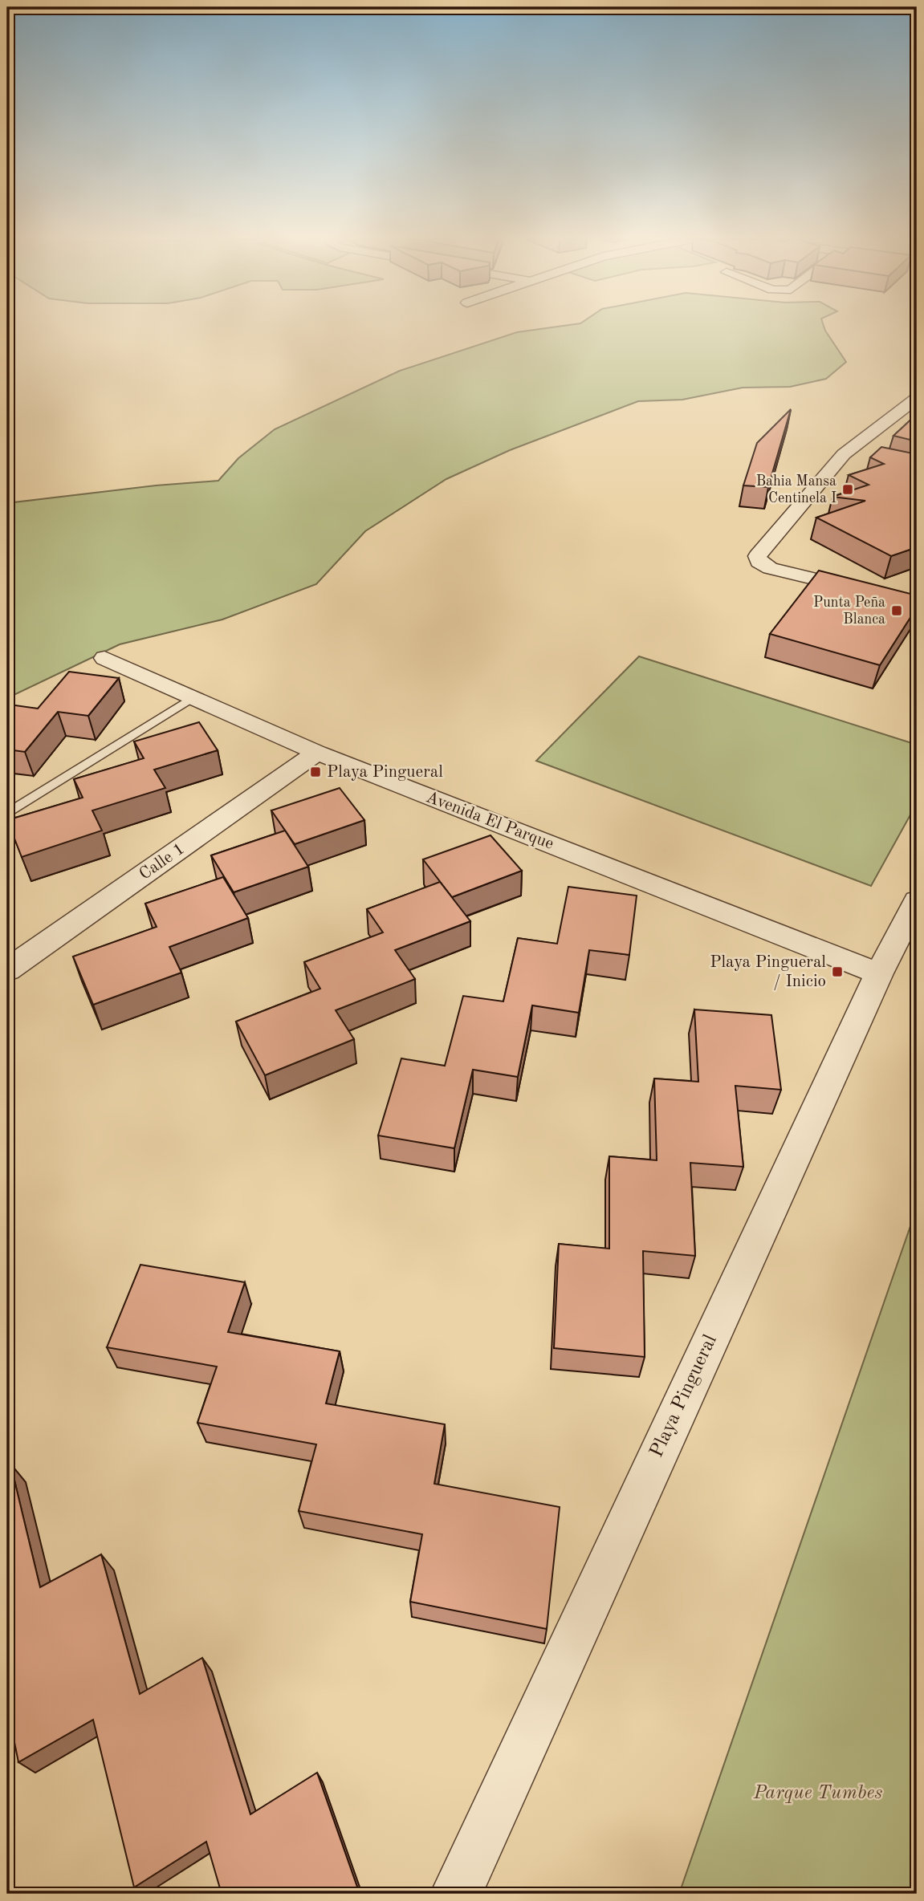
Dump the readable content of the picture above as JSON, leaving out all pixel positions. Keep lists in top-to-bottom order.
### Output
{
  "streets": {
    "street": ["Avenida El Parque", "Calle 1", "Playa Pingueral"]
  },
  "crossings": [
    ["Avenida El Parque", "Calle 1"],
    ["Avenida El Parque", "Playa Pingueral"]
  ],
  "parks": ["Parque Tumbes"],
  "places": {
    "transit": [
      "Bahia Mansa Centinela I",
      "Punta Peña Blanca",
      "Playa Pingueral",
      "Playa Pingueral / Inicio"
    ]
  }
}
